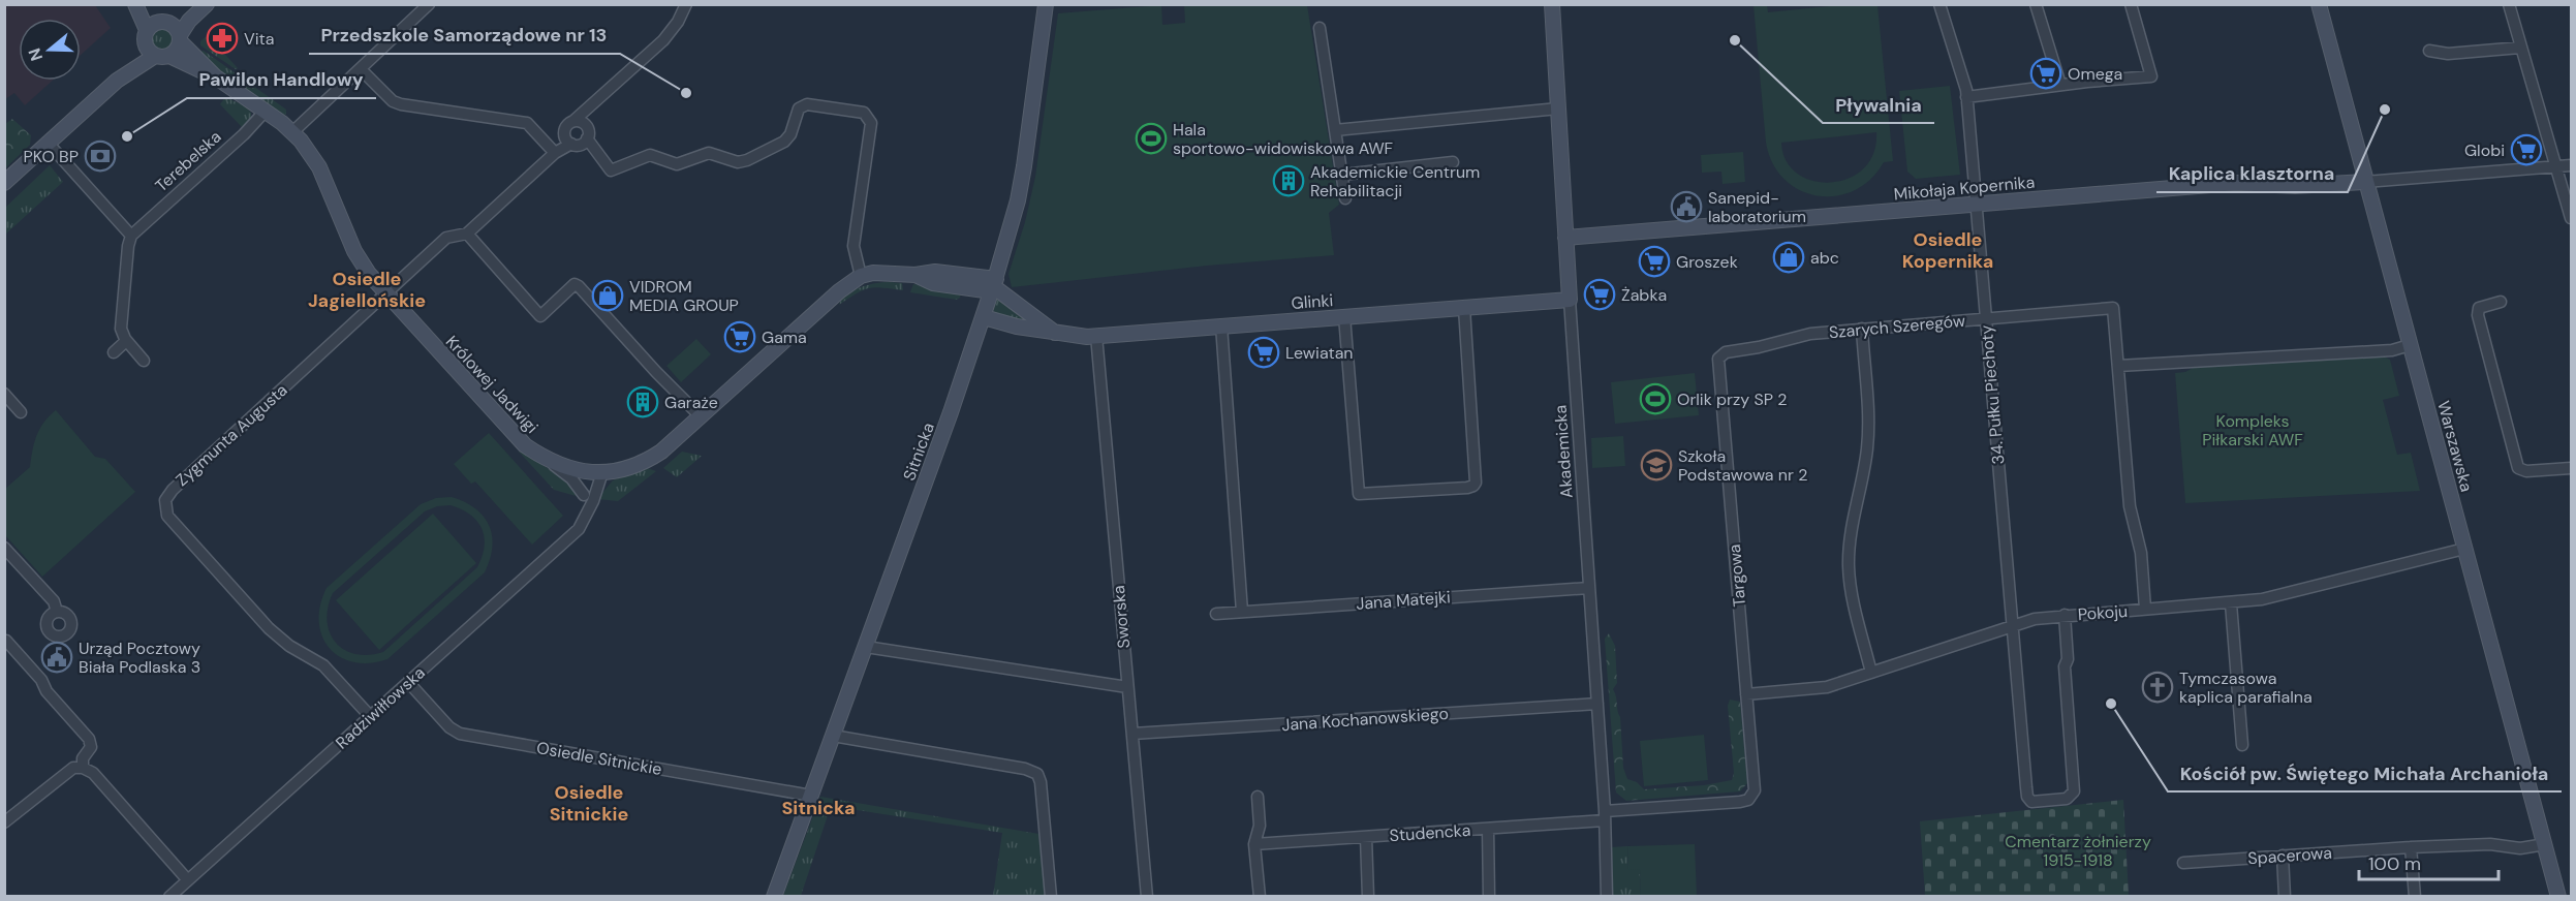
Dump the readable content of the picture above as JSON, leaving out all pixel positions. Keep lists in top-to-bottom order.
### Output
{
  "streets": {
    "street": [
      "Terebelska",
      "Mikołaja Kopernika",
      "Glinki",
      "Szarych Szeregów",
      "Królowej Jadwigi",
      "34. Pułku Piechoty",
      "Zygmunta Augusta",
      "Warszawska",
      "Sitnicka",
      "Akademicka",
      "Targowa",
      "Jana Matejki",
      "Pokoju",
      "Sworska",
      "Radziwiłłowska",
      "Jana Kochanowskiego",
      "Osiedle Sitnickie",
      "Studencka",
      "Spacerowa"
    ]
  },
  "crossings": [
    ["Terebelska", "Królowej Jadwigi"],
    ["Mikołaja Kopernika", "34. Pułku Piechoty"],
    ["Mikołaja Kopernika", "Warszawska"],
    ["Mikołaja Kopernika", "Akademicka"],
    ["Glinki", "Sitnicka"],
    ["Glinki", "Akademicka"],
    ["Glinki", "Sworska"],
    ["Szarych Szeregów", "34. Pułku Piechoty"],
    ["Szarych Szeregów", "Targowa"],
    ["Królowej Jadwigi", "Zygmunta Augusta"],
    ["Królowej Jadwigi", "Radziwiłłowska"],
    ["34. Pułku Piechoty", "Pokoju"],
    ["Zygmunta Augusta", "Radziwiłłowska"],
    ["Warszawska", "Pokoju"],
    ["Warszawska", "Spacerowa"],
    ["Sitnicka", "Osiedle Sitnickie"],
    ["Akademicka", "Jana Matejki"],
    ["Akademicka", "Jana Kochanowskiego"],
    ["Akademicka", "Studencka"],
    ["Targowa", "Pokoju"],
    ["Targowa", "Studencka"],
    ["Sworska", "Jana Kochanowskiego"],
    ["Radziwiłłowska", "Osiedle Sitnickie"]
  ],
  "districts": [
    "Osiedle Kopernika",
    "Osiedle Jagiellońskie",
    "Osiedle Sitnickie",
    "Sitnicka"
  ],
  "parks": ["Kompleks Piłkarski AWF", "Cmentarz żołnierzy 1915-1918"],
  "places": {
    "pharmacy": ["Vita"],
    "other": [
      "Pływalnia",
      "Przedszkole Samorządowe nr 13",
      "Kaplica klasztorna",
      "Pawilon Handlowy",
      "Kościół pw. Świętego Michała Archanioła"
    ],
    "supermarket": [
      "Omega",
      "Globi",
      "Groszek",
      "Żabka",
      "Gama",
      "Lewiatan"
    ],
    "sports": ["Hala sportowo-widowiskowa AWF", "Orlik przy SP 2"],
    "bank": ["PKO BP"],
    "building": ["Akademickie Centrum Rehabilitacji", "Garaże"],
    "public building": ["Sanepid- laboratorium", "Urząd Pocztowy Biała Podlaska 3"],
    "shop": ["abc", "VIDROM MEDIA GROUP"],
    "school or university": ["Szkoła Podstawowa nr 2"],
    "church": ["Tymczasowa kaplica parafialna"]
  },
  "scale_bar": "100 m",
  "north": "left"
}
